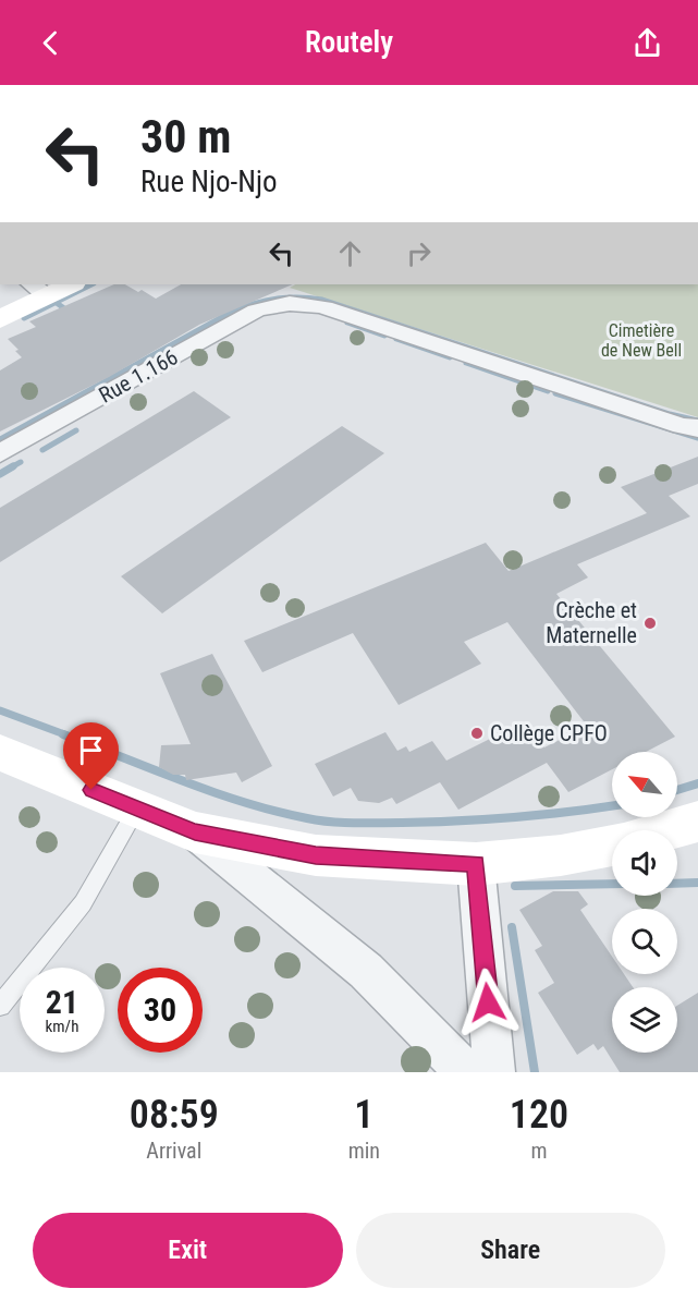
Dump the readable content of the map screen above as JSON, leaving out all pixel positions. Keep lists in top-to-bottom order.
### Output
{
  "streets": {
    "street": ["Rue 1.166"]
  },
  "parks": ["Cimetière de New Bell"],
  "places": ["Crèche et Maternelle", "Collège CPFO"],
  "north": "top left",
  "page": {
    "header": "Routely",
    "turn": ["30 m", "Rue Njo-Njo"],
    "speed": "21 km/h",
    "limit": "30",
    "eta": [
      "08:59",
      "Arrival",
      "1",
      "min",
      "120",
      "m"
    ],
    "buttons": ["Exit", "Share"]
  }
}
